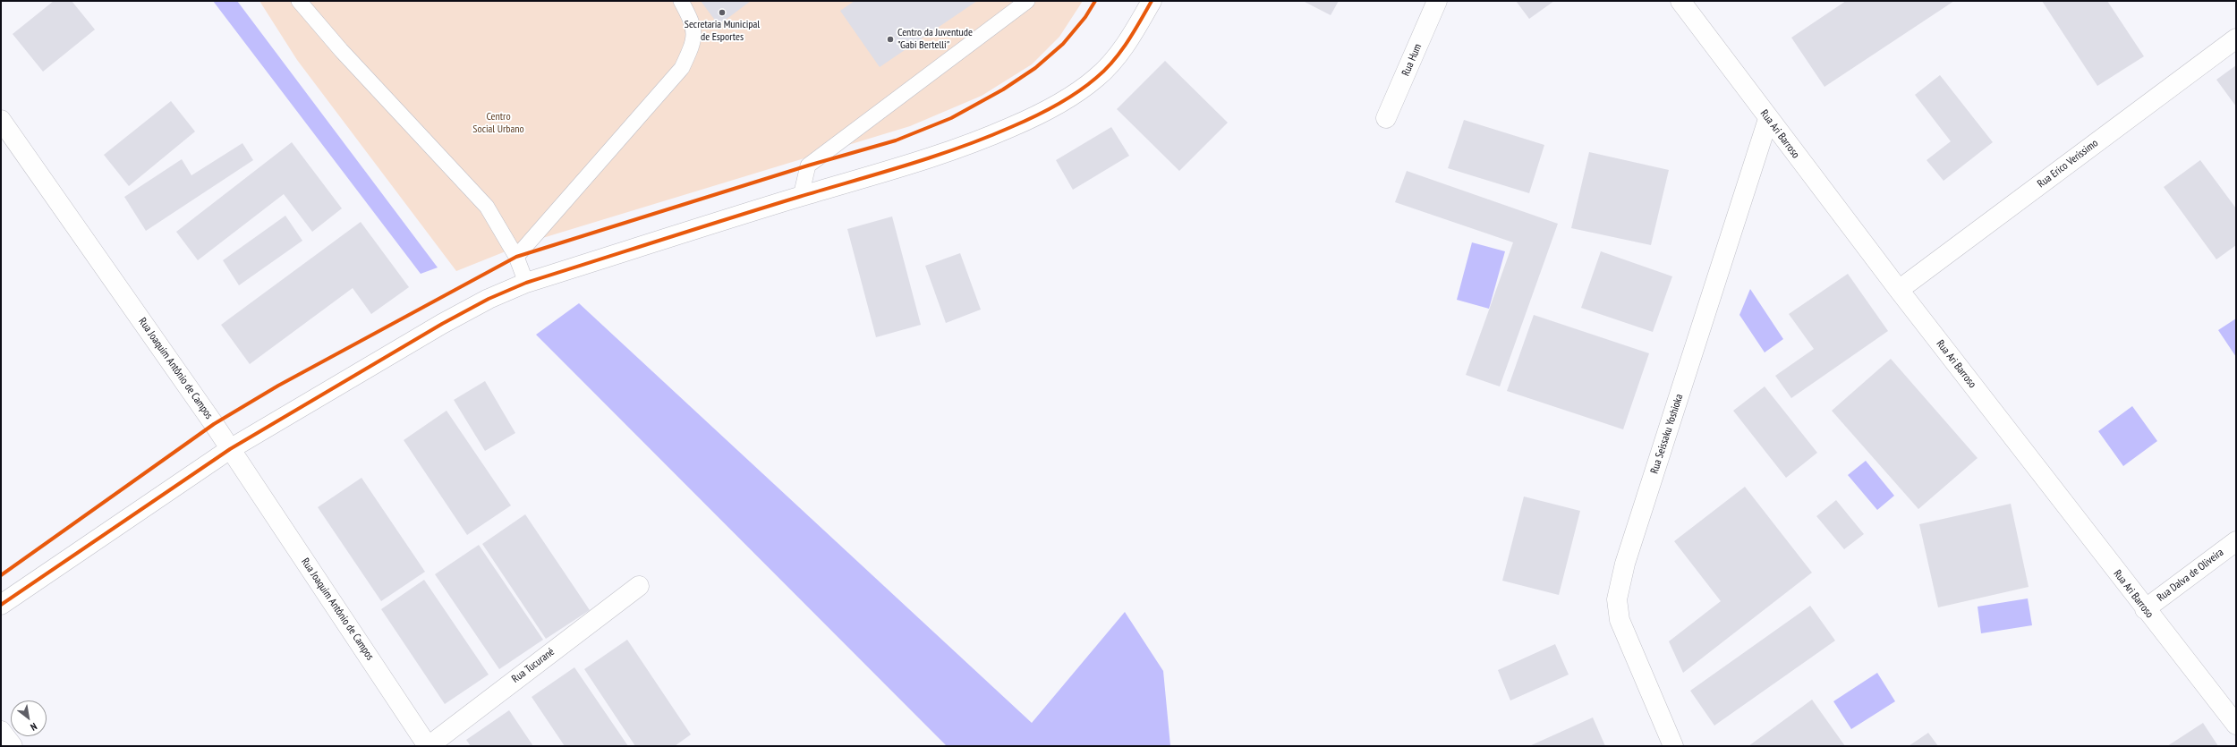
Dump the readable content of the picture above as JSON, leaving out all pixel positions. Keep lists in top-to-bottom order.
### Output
{
  "streets": {
    "street": [
      "Rua Hum",
      "Rua Ari Barroso",
      "Rua Erico Veríssimo",
      "Rua Joaquim Antônio de Campos",
      "Rua Seissaku Yoshioka",
      "Rua Dalva de Oliveira",
      "Rua Tucurané"
    ]
  },
  "crossings": [
    ["Rua Ari Barroso", "Rua Erico Veríssimo"],
    ["Rua Ari Barroso", "Rua Seissaku Yoshioka"],
    ["Rua Ari Barroso", "Rua Dalva de Oliveira"],
    ["Rua Joaquim Antônio de Campos", "Rua Tucurané"]
  ],
  "parks": ["Centro Social Urbano"],
  "places": ["Secretaria Municipal de Esportes", "Centro da Juventude \"Gabi Bertelli\""],
  "north": "bottom right"
}
